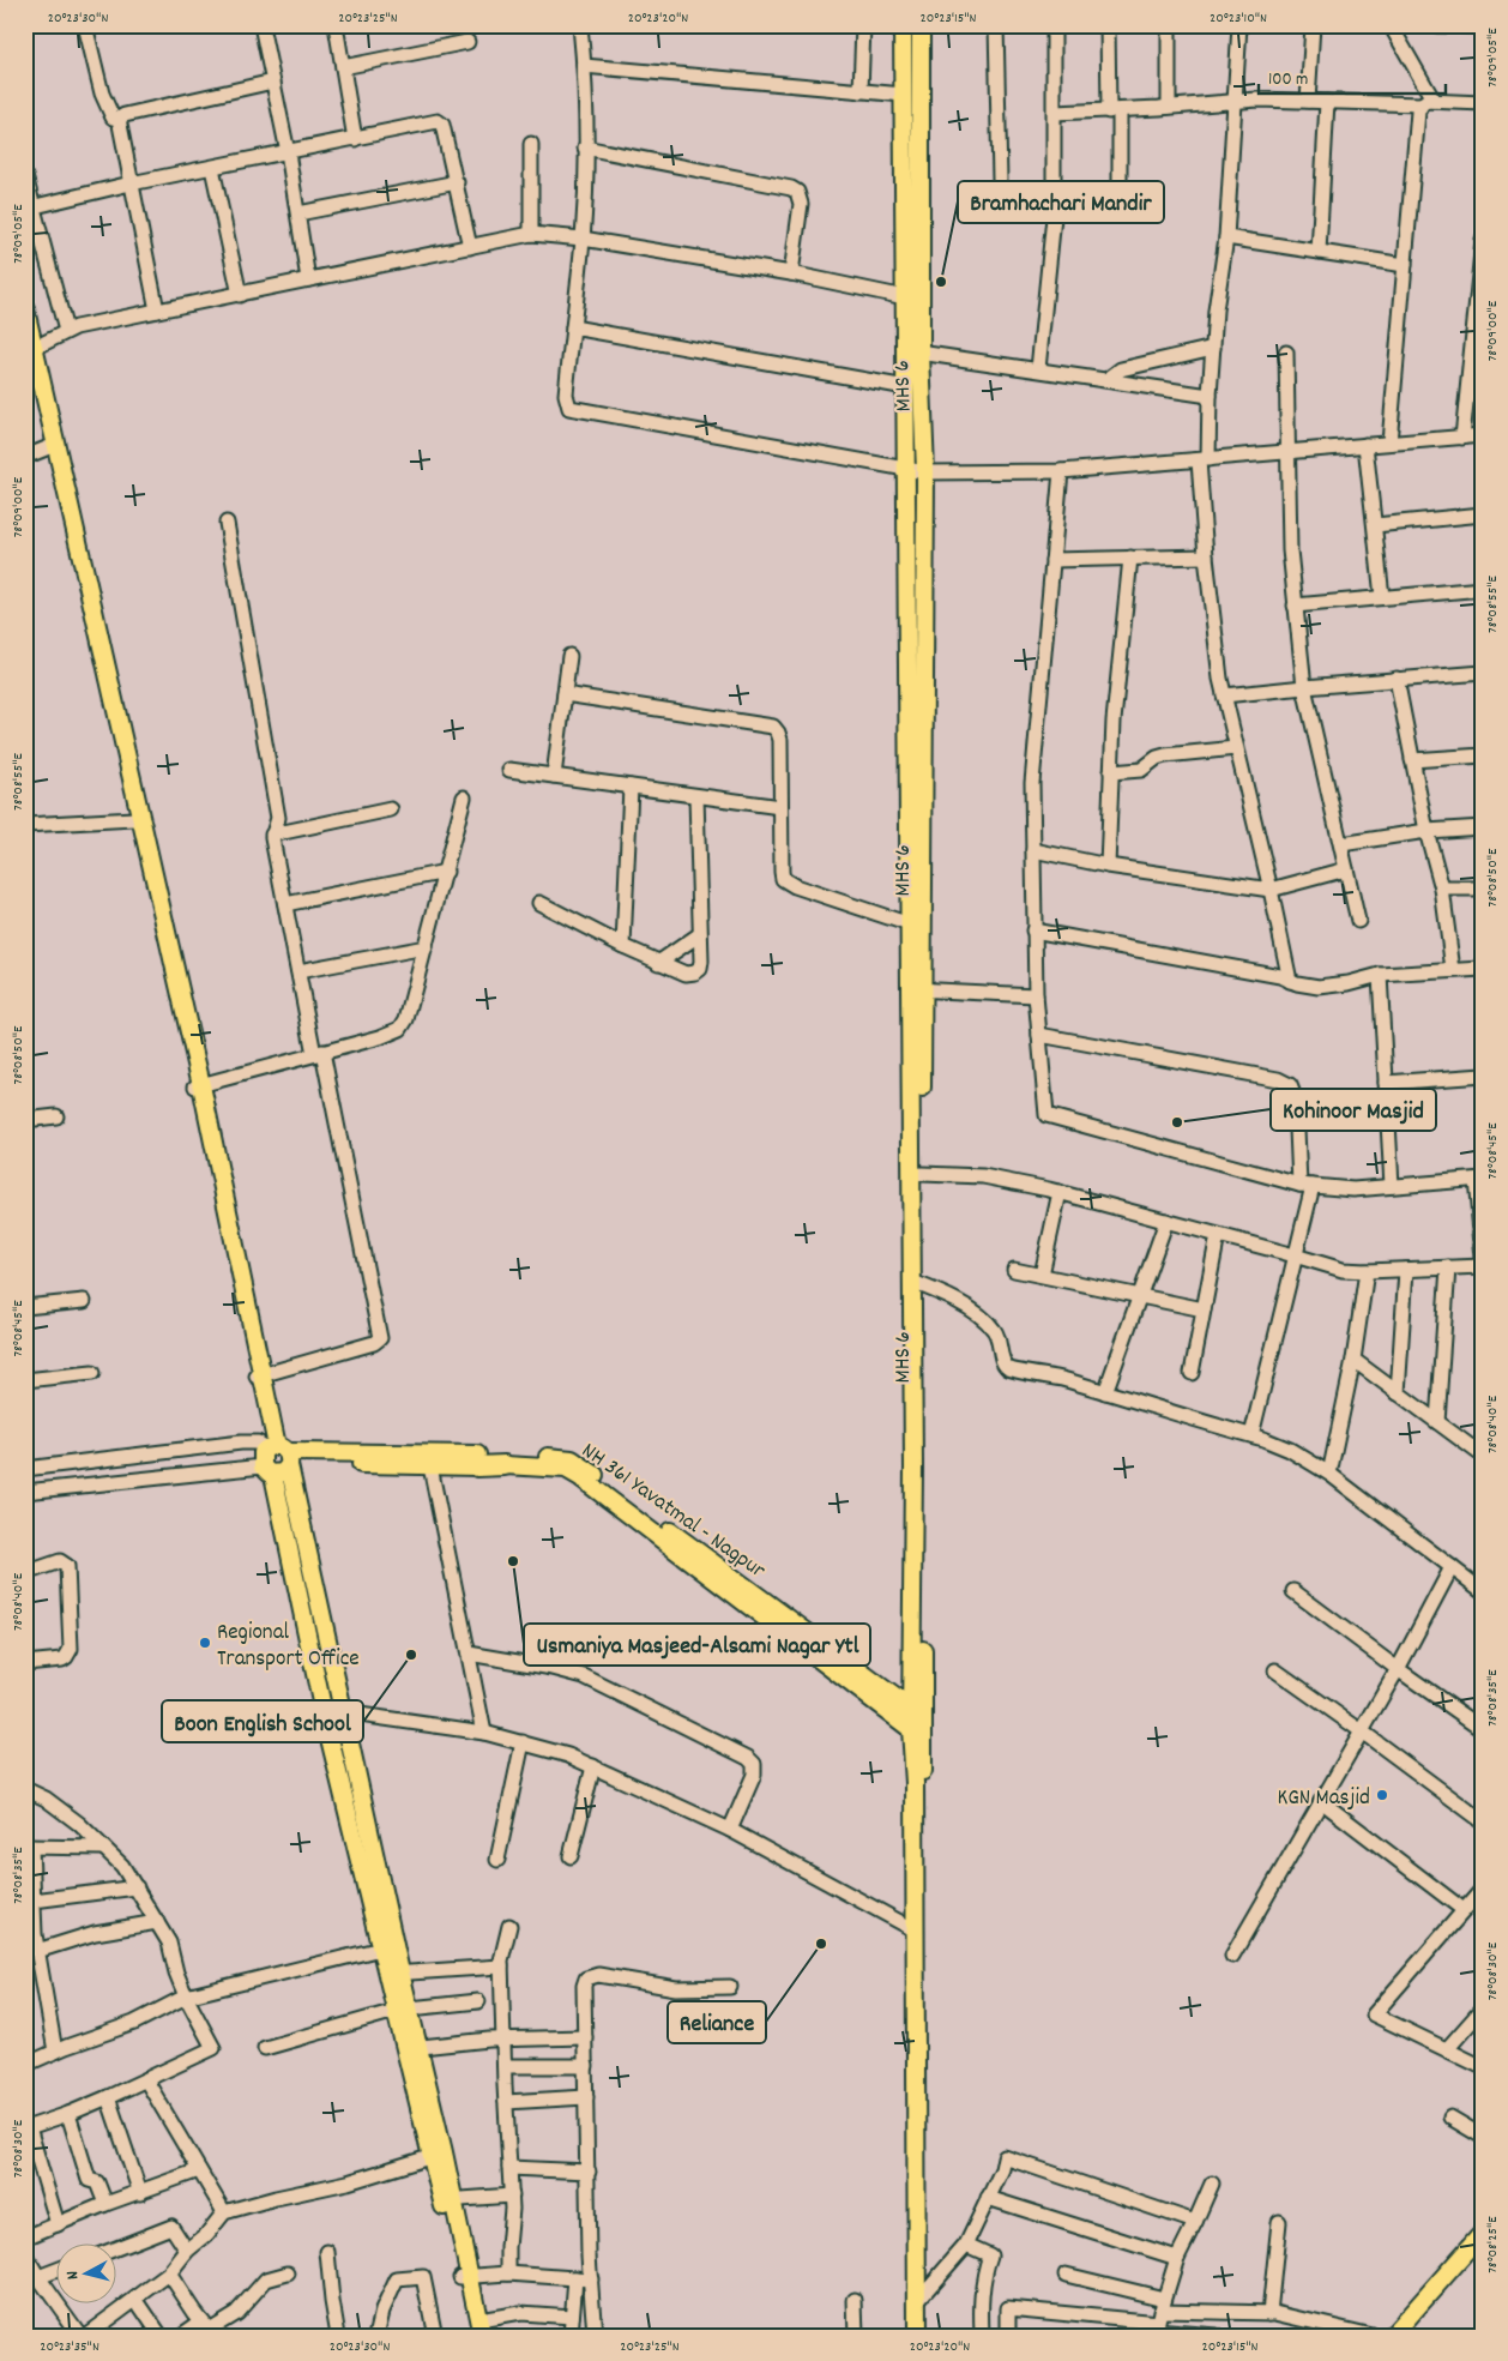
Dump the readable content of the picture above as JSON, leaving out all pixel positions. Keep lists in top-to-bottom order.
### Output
{
  "streets": {
    "main road": ["MHS 6"]
  },
  "places": [
    "Bramhachari Mandir",
    "Kohinoor Masjid",
    "Usmaniya Masjeed-Alsami Nagar Ytl",
    "Regional Transport Office",
    "Boon English School",
    "KGN Masjid",
    "Reliance"
  ],
  "scale_bar": "100 m",
  "north": "left",
  "coordinates": [
    "20°23'30\"N",
    "20°23'25\"N",
    "20°23'20\"N",
    "20°23'15\"N",
    "20°23'10\"N",
    "78°09'05\"E",
    "78°09'00\"E",
    "78°08'55\"E",
    "78°08'50\"E",
    "78°08'45\"E",
    "78°08'40\"E",
    "78°08'35\"E",
    "78°08'30\"E",
    "78°08'25\"E",
    "20°23'35\"N"
  ]
}
